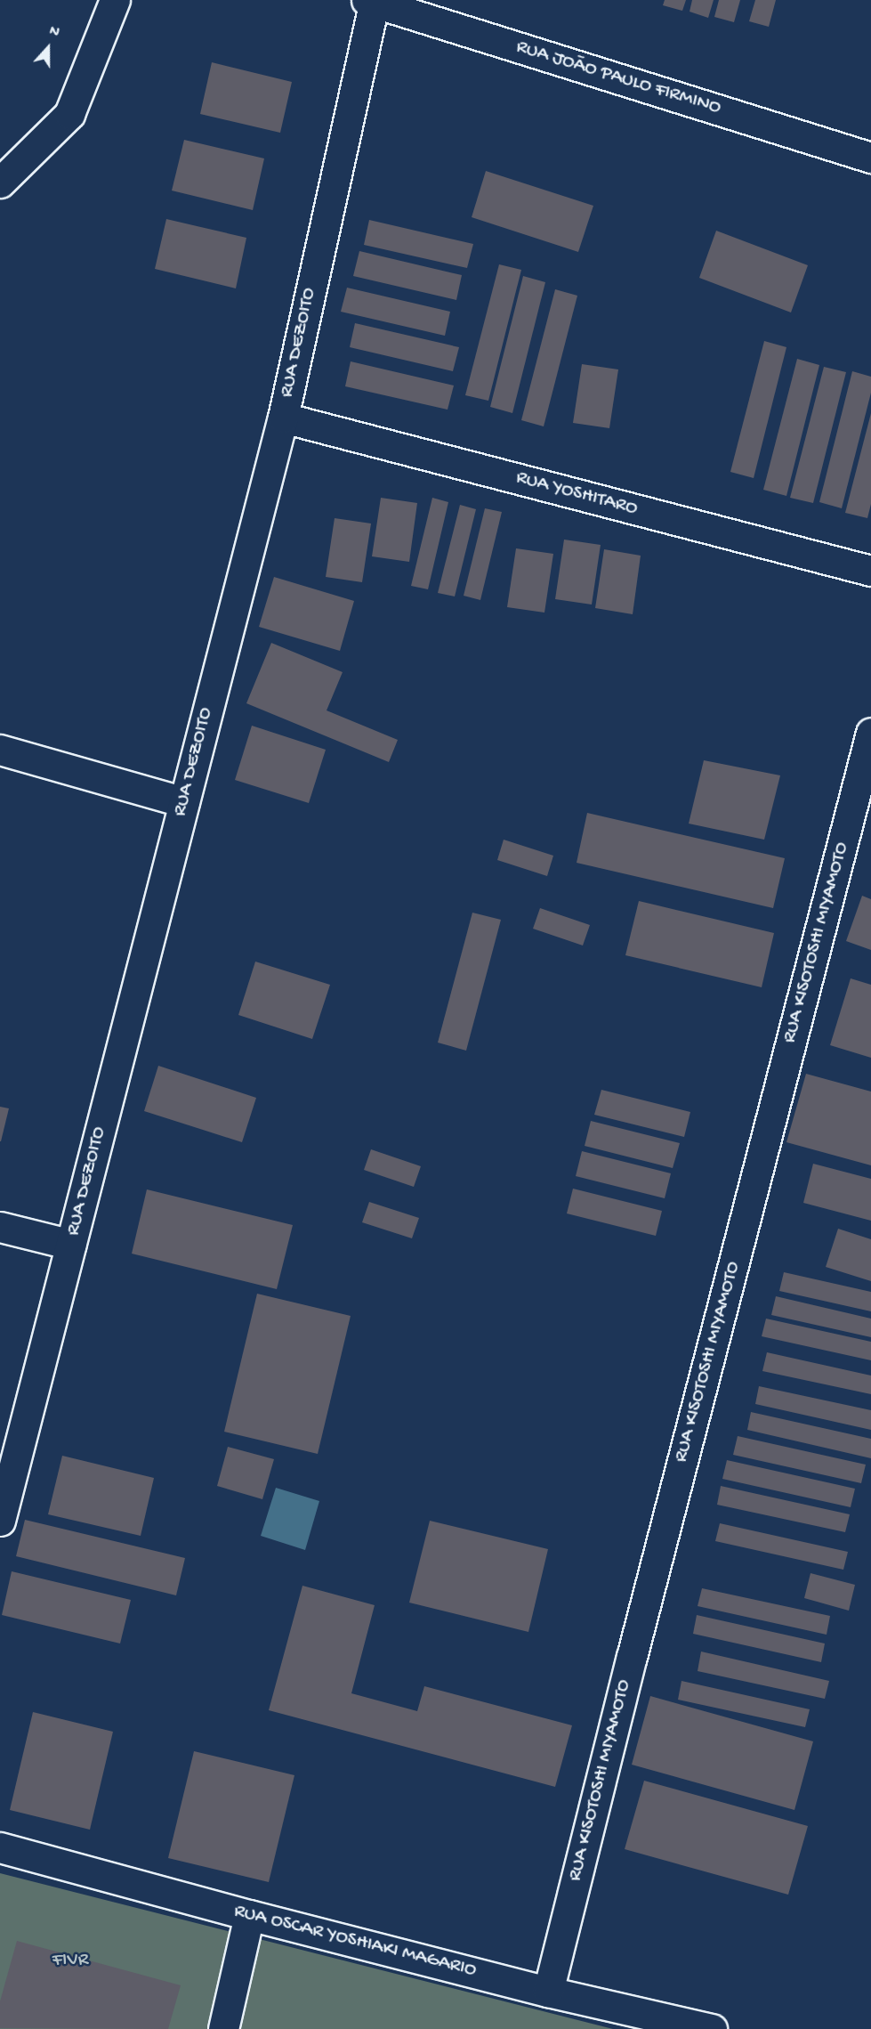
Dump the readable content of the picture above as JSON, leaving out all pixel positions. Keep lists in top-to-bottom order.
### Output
{
  "streets": {
    "street": [
      "RUA JOÃO PAULO FIRMINO",
      "RUA DEZOITO",
      "RUA YOSHITARO",
      "RUA KISOTOSHI MIYAMOTO",
      "RUA OSCAR YOSHIAKI MAGARIO"
    ]
  },
  "crossings": [
    ["RUA JOÃO PAULO FIRMINO", "RUA DEZOITO"],
    ["RUA DEZOITO", "RUA YOSHITARO"],
    ["RUA KISOTOSHI MIYAMOTO", "RUA OSCAR YOSHIAKI MAGARIO"]
  ],
  "parks": ["FIVR"],
  "north": "top"
}
